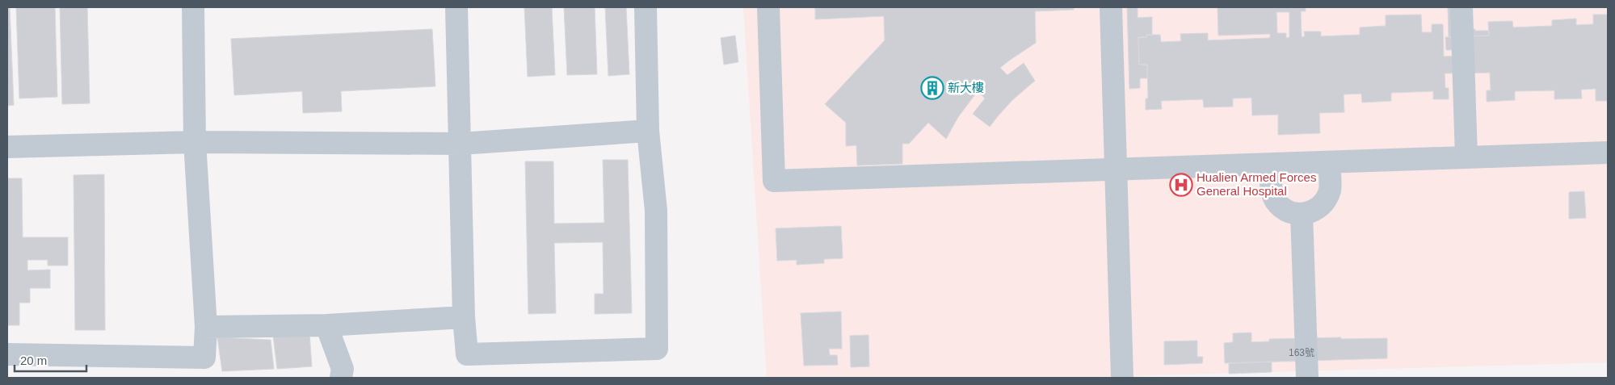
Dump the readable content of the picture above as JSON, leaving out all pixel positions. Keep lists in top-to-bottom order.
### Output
{
  "places": {
    "building": ["新大樓"],
    "hospital": ["Hualien Armed Forces General Hospital"]
  },
  "house_numbers": ["163號"],
  "scale_bar": "20 m"
}
